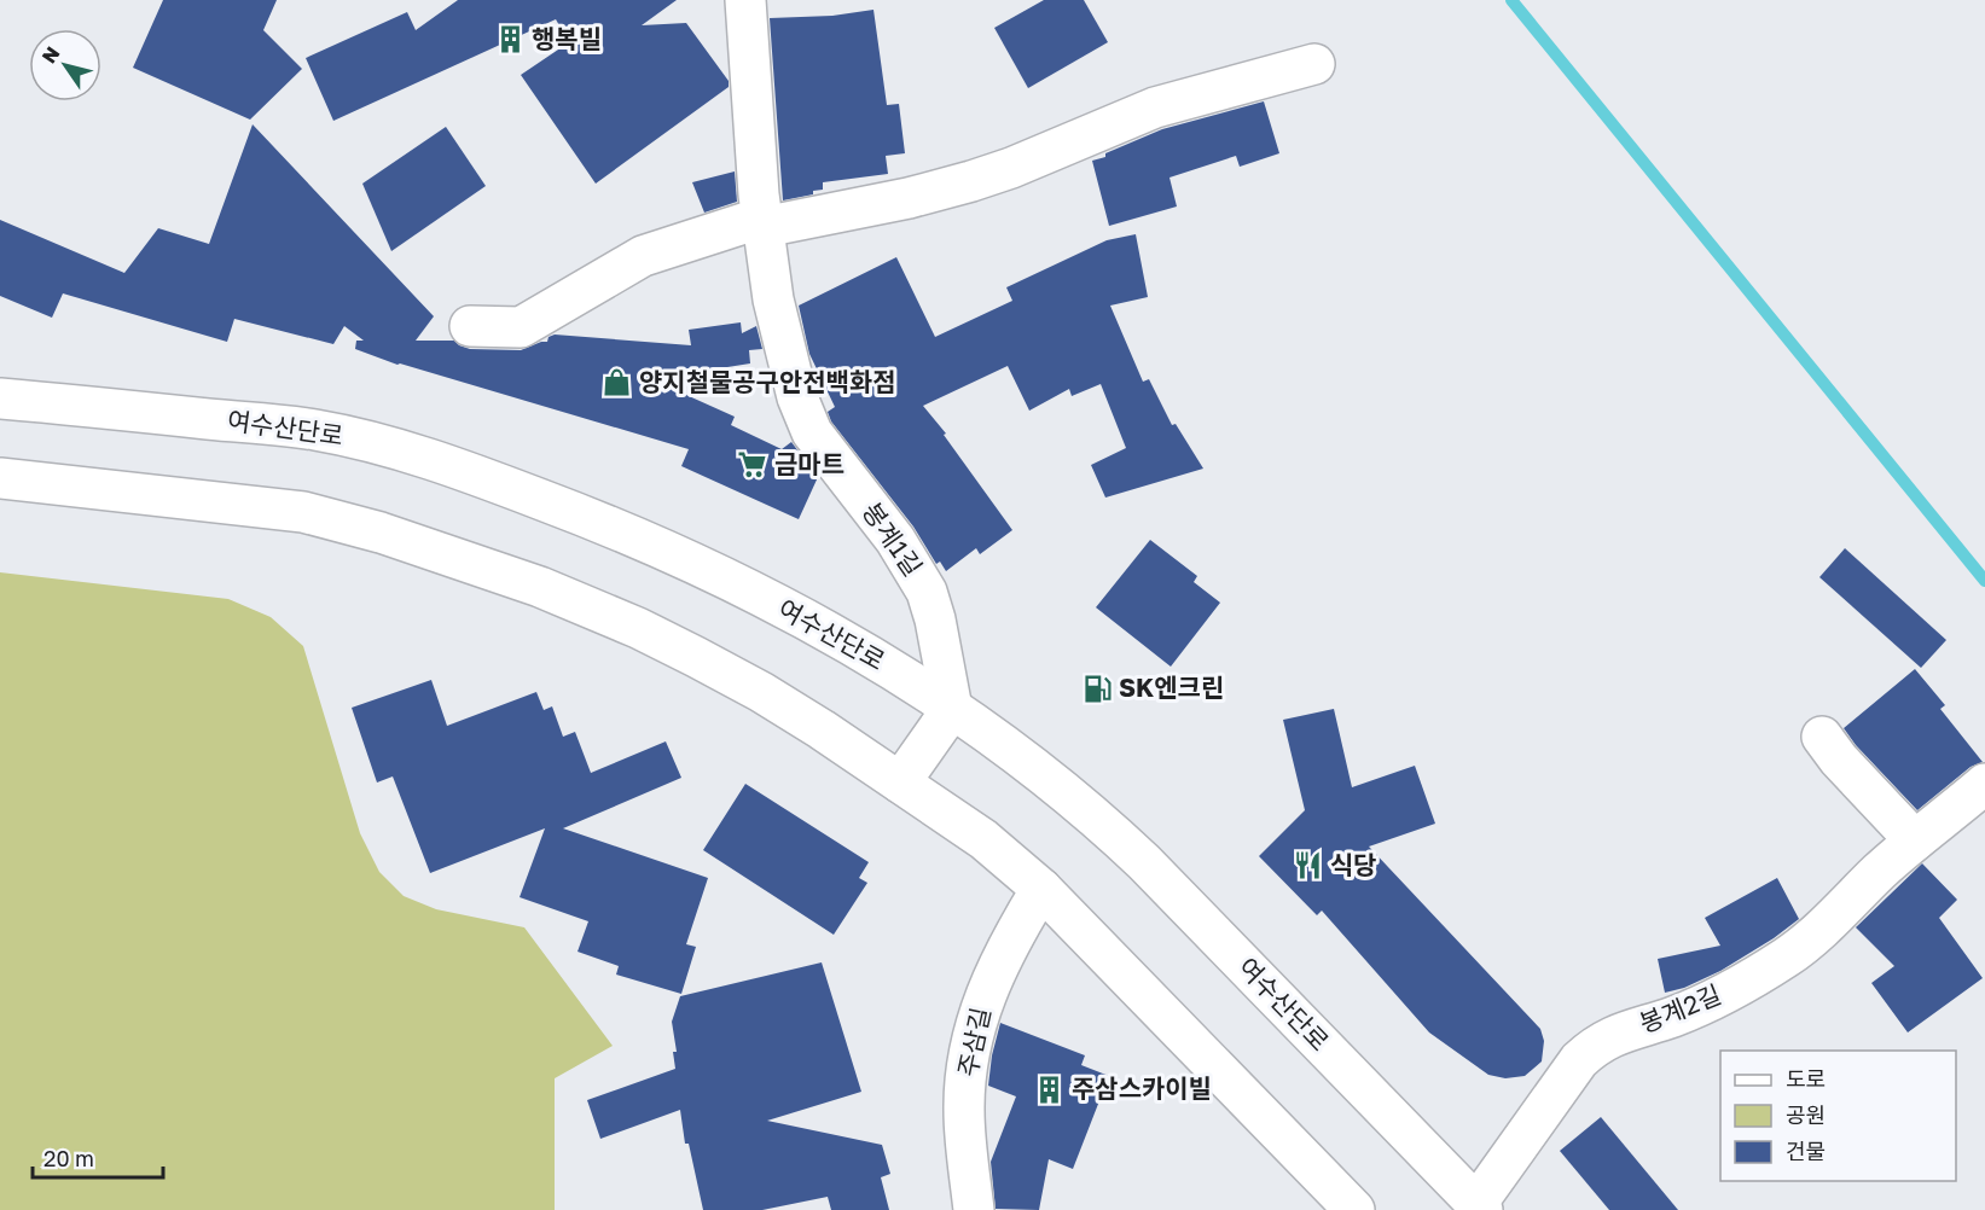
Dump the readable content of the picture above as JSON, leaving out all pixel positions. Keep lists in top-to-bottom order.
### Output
{
  "streets": {
    "street": [
      "여수산단로",
      "봉계1길",
      "봉계2길",
      "주삼길"
    ]
  },
  "crossings": [
    ["여수산단로", "봉계1길"],
    ["여수산단로", "봉계2길"]
  ],
  "places": {
    "building": ["행복빌", "주삼스카이빌"],
    "shop": ["양지철물공구안전백화점"],
    "supermarket": ["금마트"],
    "fuel station": ["SK엔크린"],
    "restaurant": ["식당"]
  },
  "legend": ["도로", "공원", "건물"],
  "scale_bar": "20 m",
  "north": "top left"
}
